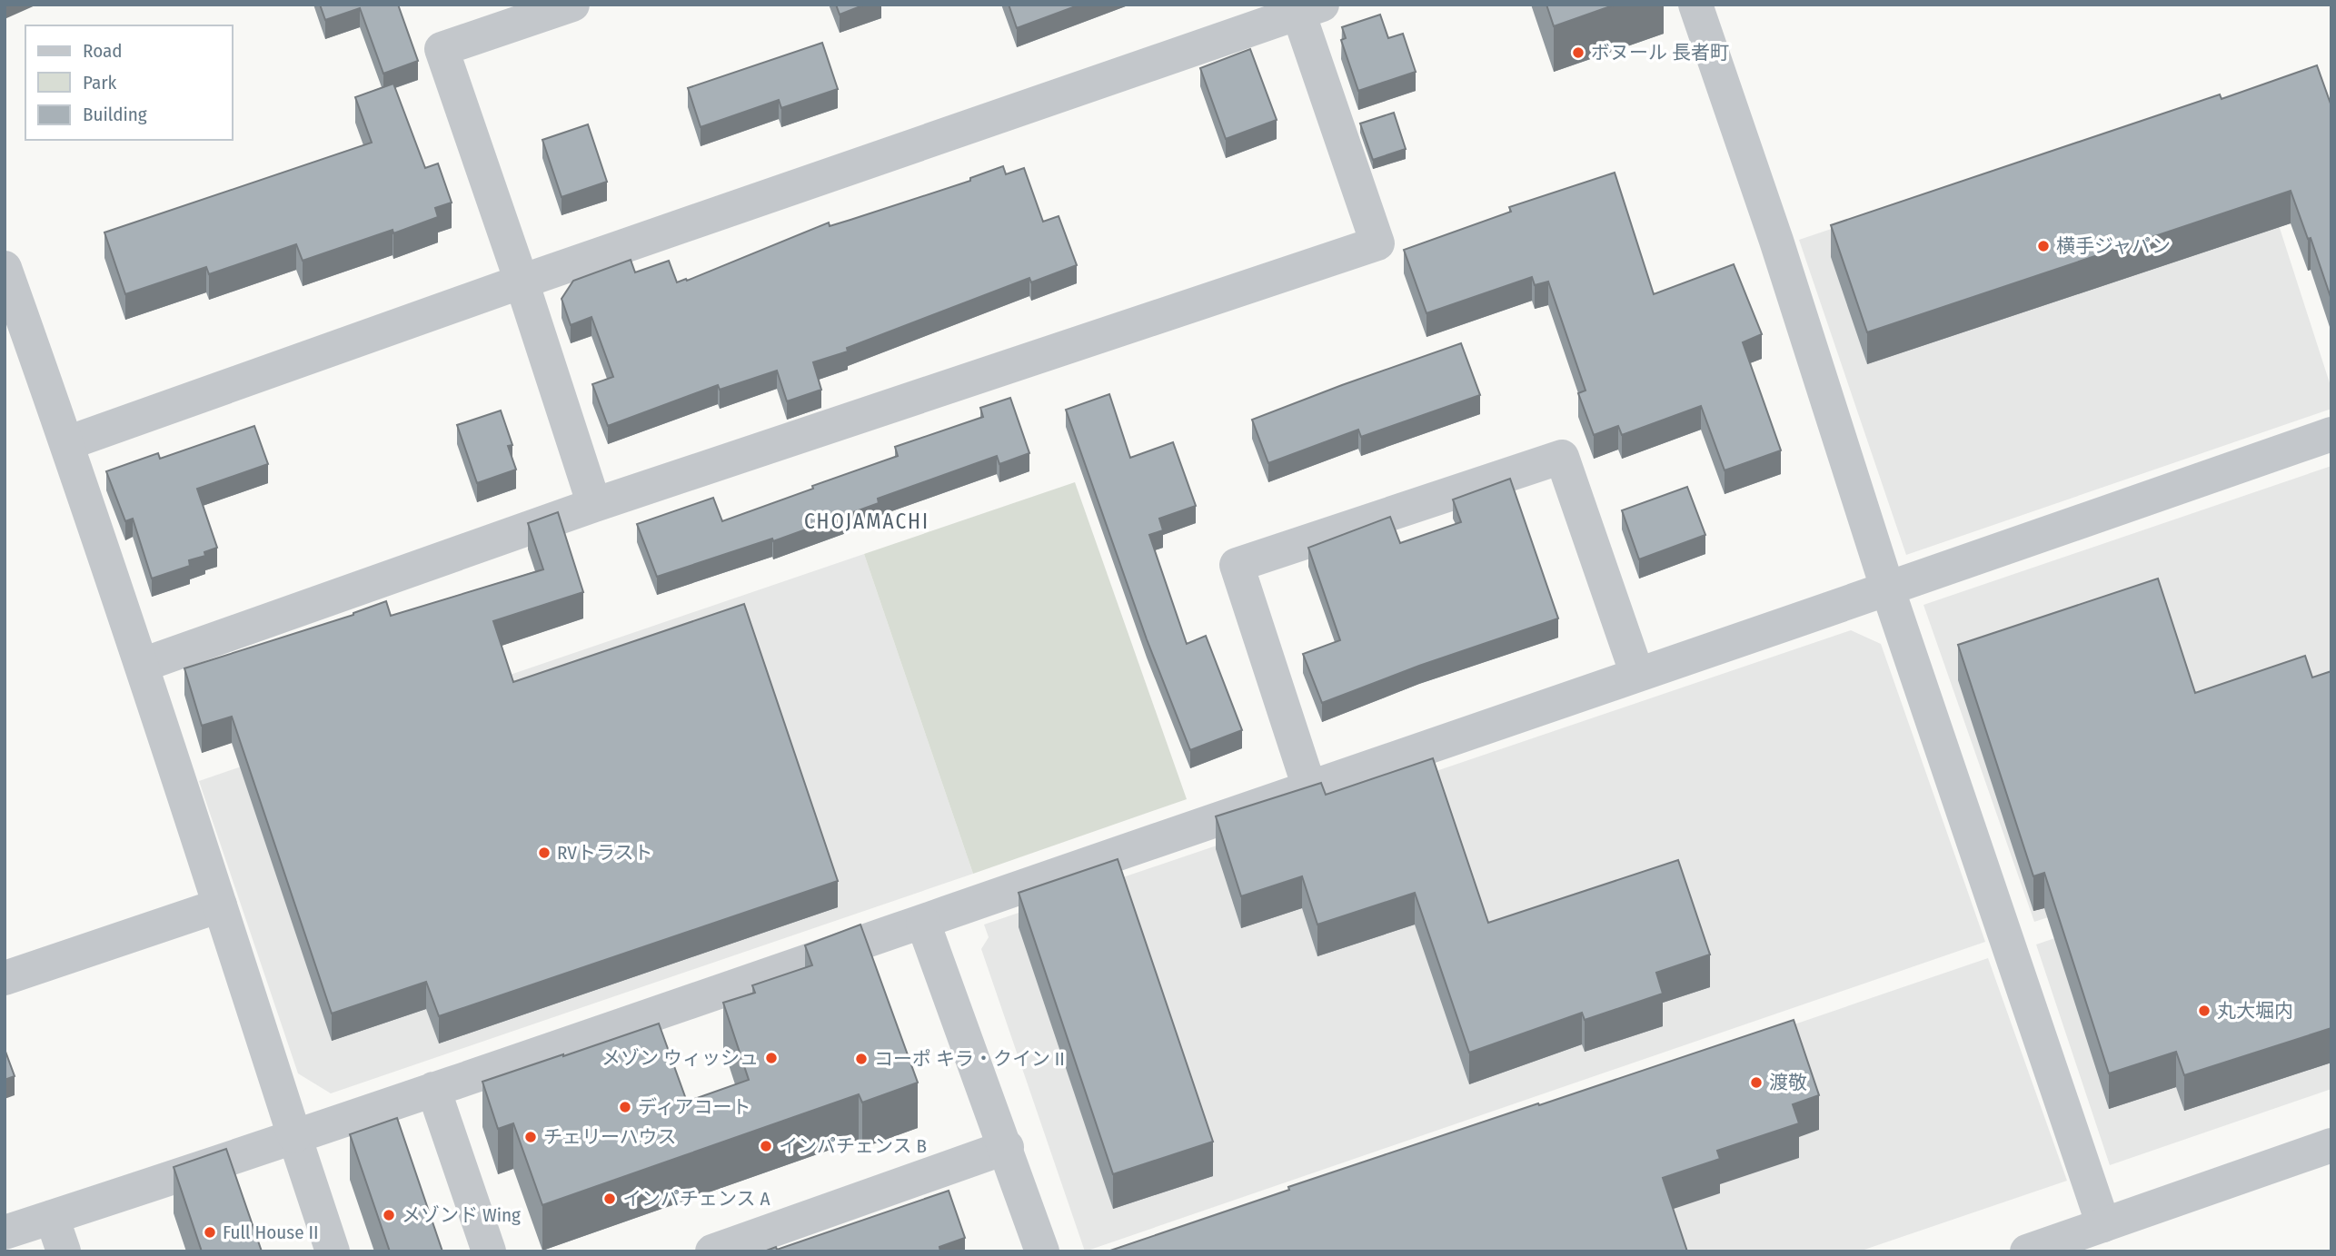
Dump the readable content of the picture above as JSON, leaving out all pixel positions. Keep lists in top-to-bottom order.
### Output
{
  "districts": ["CHOJAMACHI"],
  "places": [
    "ボヌール 長者町",
    "横手ジャパン",
    "RVトラスト",
    "丸大堀内",
    "メゾン ウィッシュ",
    "コーポ キラ・クイン II",
    "渡敬",
    "ディアコート",
    "チェリーハウス",
    "インパチェンス B",
    "インパチェンス A",
    "メゾンド Wing",
    "Full House II"
  ],
  "legend": ["Road", "Park", "Building"]
}
